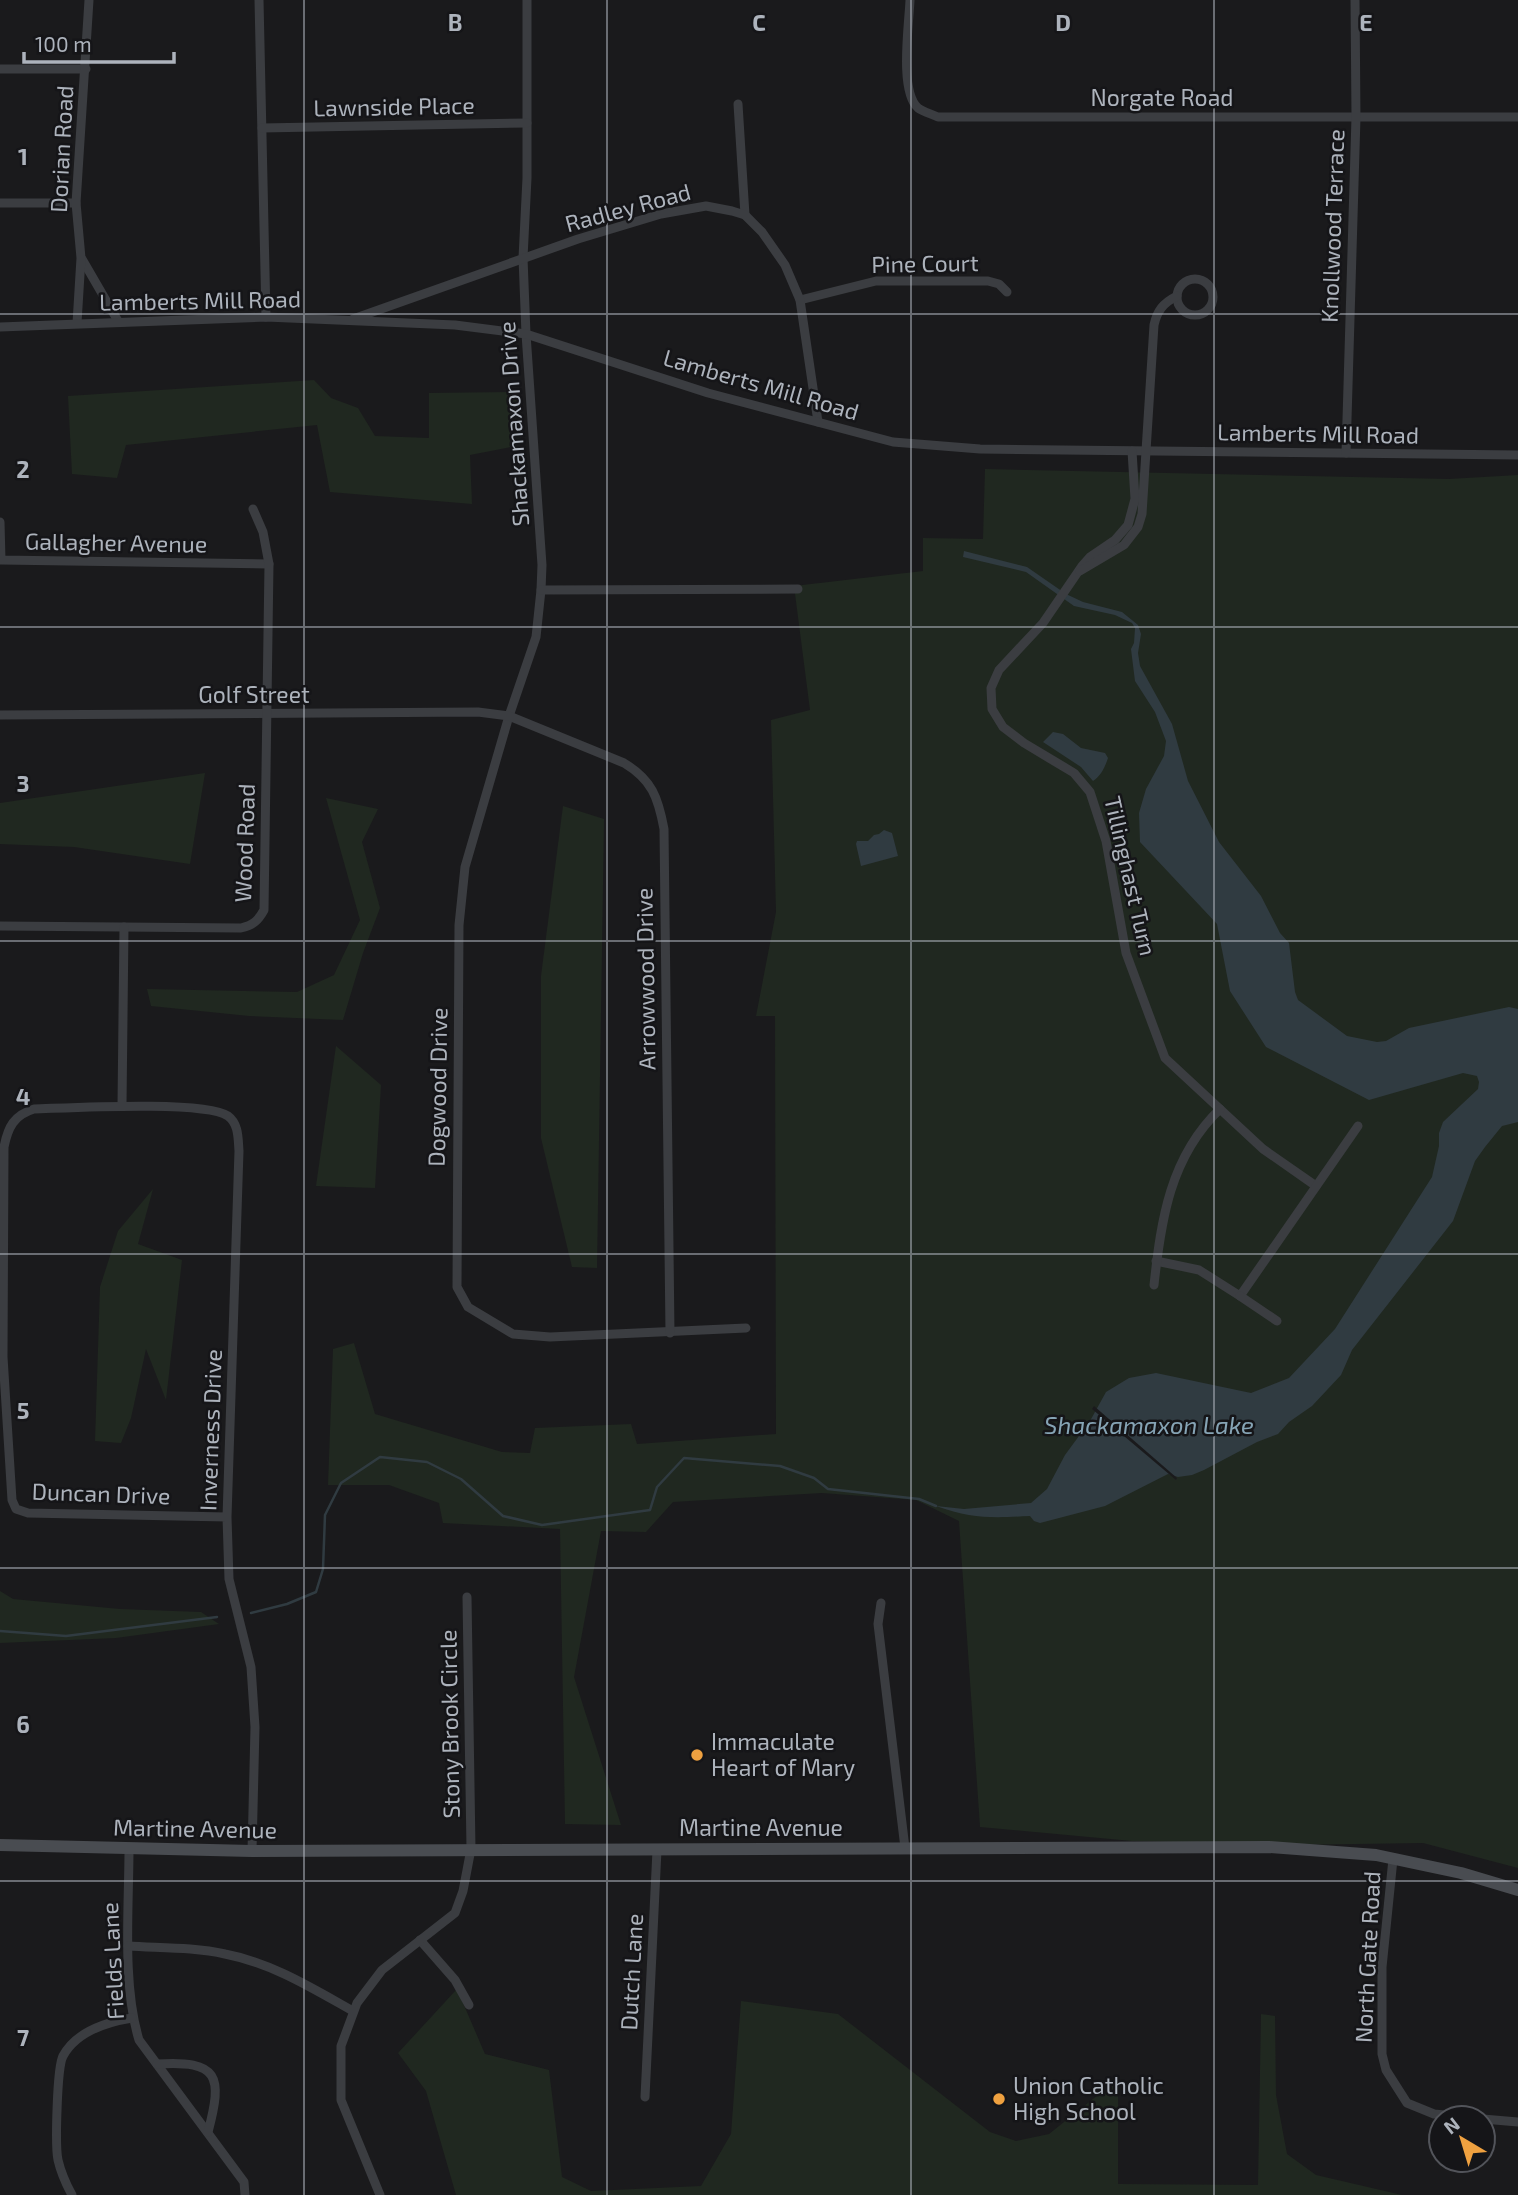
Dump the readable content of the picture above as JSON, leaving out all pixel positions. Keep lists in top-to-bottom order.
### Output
{
  "streets": {
    "main road": ["Martine Avenue"],
    "street": [
      "Norgate Road",
      "Lawnside Place",
      "Dorian Road",
      "Radley Road",
      "Knollwood Terrace",
      "Pine Court",
      "Lamberts Mill Road",
      "Shackamaxon Drive",
      "Gallagher Avenue",
      "Golf Street",
      "Wood Road",
      "Tillinghast Turn",
      "Arrowwood Drive",
      "Dogwood Drive",
      "Inverness Drive",
      "Duncan Drive",
      "Stony Brook Circle",
      "North Gate Road",
      "Fields Lane",
      "Dutch Lane"
    ]
  },
  "crossings": [
    ["Norgate Road", "Knollwood Terrace"],
    ["Lawnside Place", "Shackamaxon Drive"],
    ["Dorian Road", "Lamberts Mill Road"],
    ["Radley Road", "Lamberts Mill Road"],
    ["Radley Road", "Shackamaxon Drive"],
    ["Knollwood Terrace", "Lamberts Mill Road"],
    ["Lamberts Mill Road", "Shackamaxon Drive"],
    ["Lamberts Mill Road", "Tillinghast Turn"],
    ["Shackamaxon Drive", "Dogwood Drive"],
    ["Gallagher Avenue", "Wood Road"],
    ["Golf Street", "Wood Road"],
    ["Golf Street", "Arrowwood Drive"],
    ["Golf Street", "Dogwood Drive"],
    ["Arrowwood Drive", "Dogwood Drive"],
    ["Inverness Drive", "Duncan Drive"],
    ["Inverness Drive", "Martine Avenue"],
    ["Stony Brook Circle", "Martine Avenue"],
    ["Martine Avenue", "North Gate Road"],
    ["Martine Avenue", "Fields Lane"],
    ["Martine Avenue", "Dutch Lane"]
  ],
  "water": ["Shackamaxon Lake"],
  "places": ["Immaculate Heart of Mary", "Union Catholic High School"],
  "scale_bar": "100 m",
  "north": "top left",
  "grid": {
    "columns": [
      "B",
      "C",
      "D",
      "E"
    ],
    "rows": [
      "1",
      "2",
      "3",
      "4",
      "5",
      "6",
      "7"
    ]
  }
}
